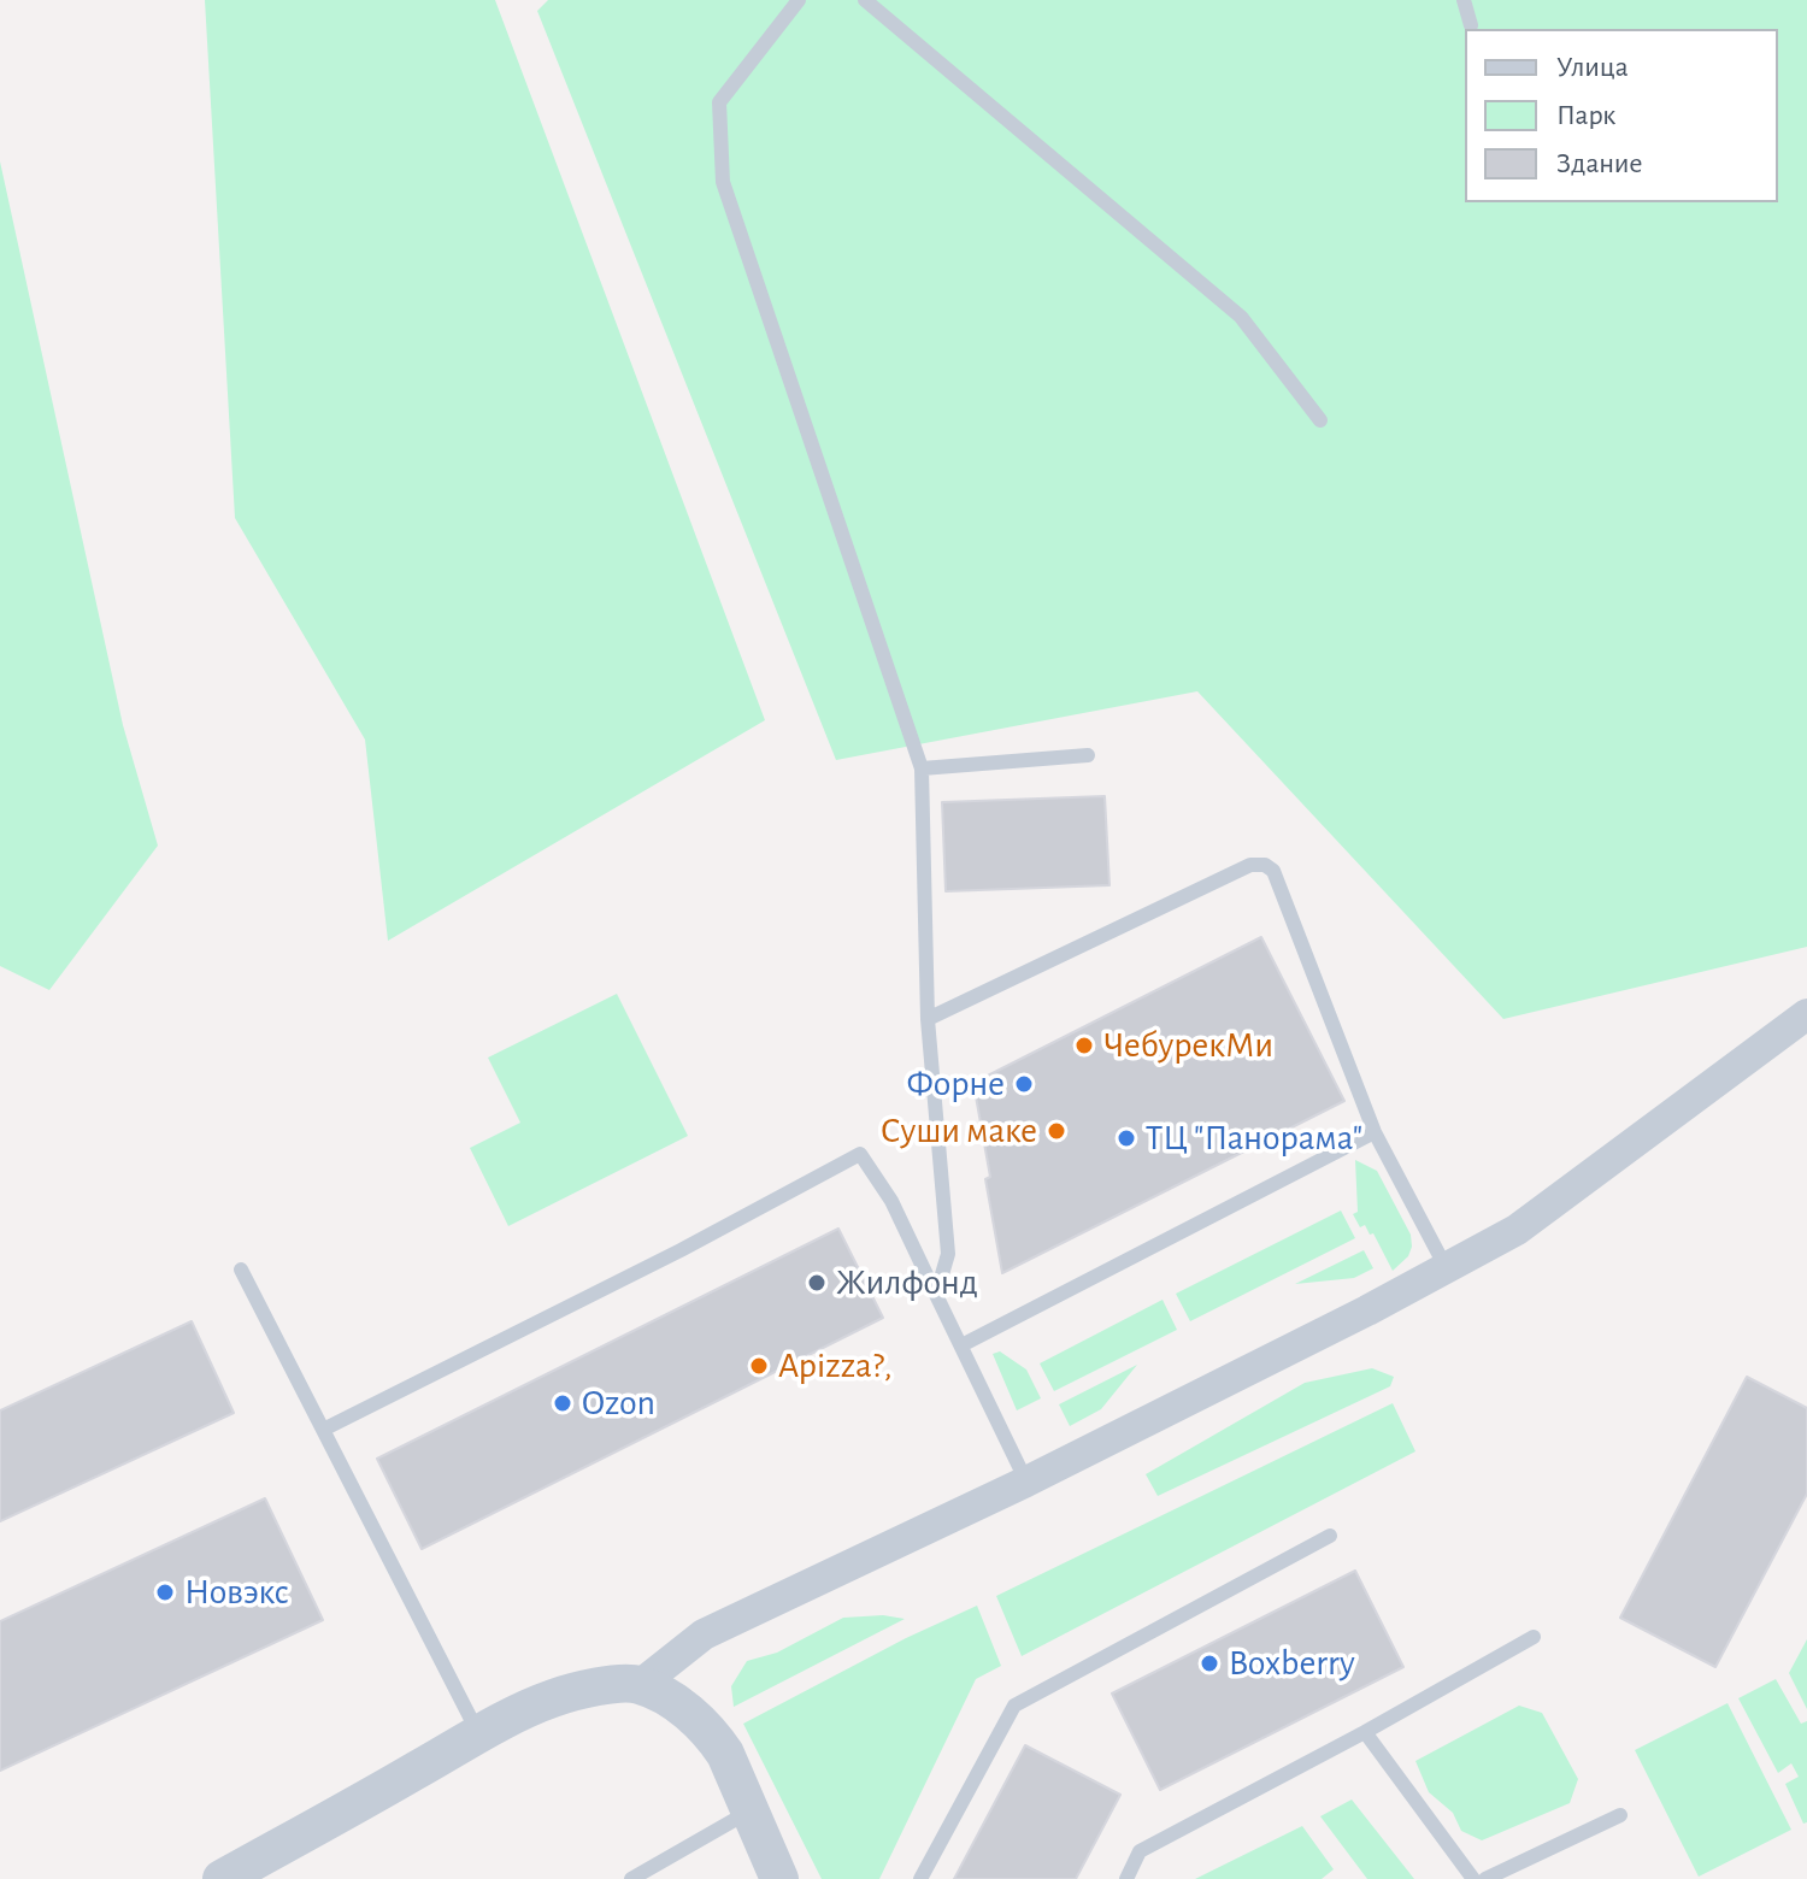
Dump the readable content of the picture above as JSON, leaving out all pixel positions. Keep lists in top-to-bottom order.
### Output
{
  "places": [
    "ЧебурекМи",
    "Форне",
    "Суши маке",
    "ТЦ \"Панорама\"",
    "Жилфонд",
    "Apizza?,",
    "Ozon",
    "Новэкс",
    "Boxberry"
  ],
  "legend": ["Улица", "Парк", "Здание"]
}
